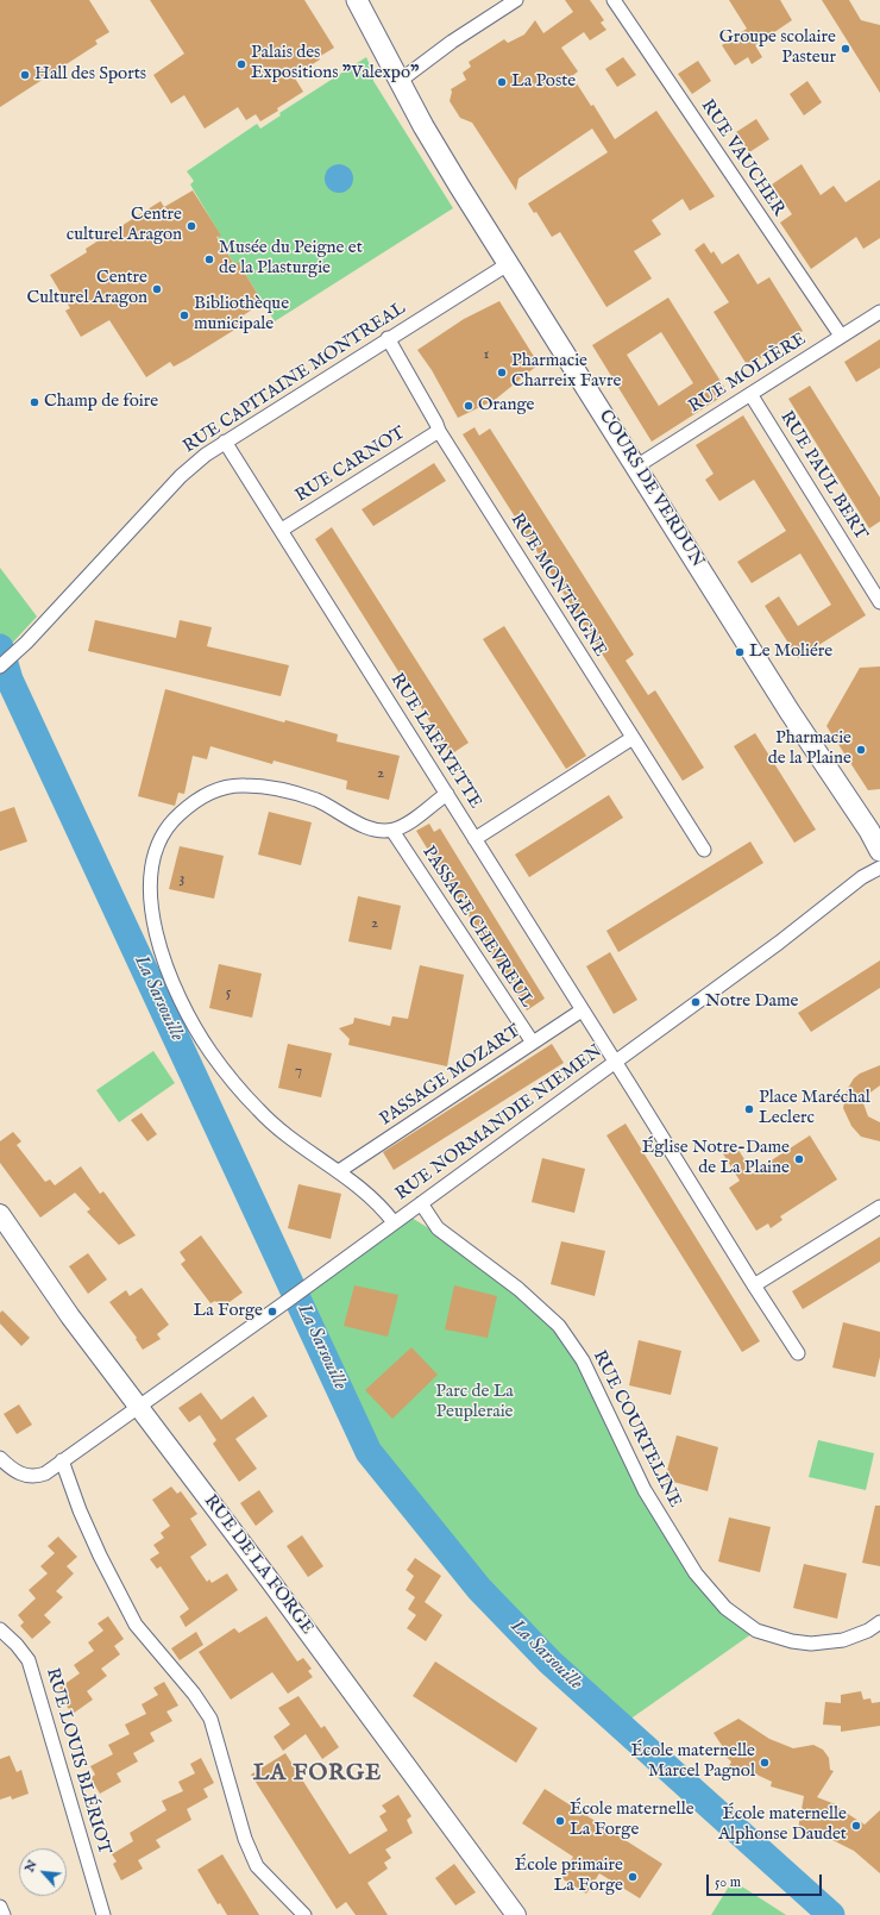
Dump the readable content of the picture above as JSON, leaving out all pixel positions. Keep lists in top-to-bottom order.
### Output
{
  "streets": {
    "main road": ["COURS DE VERDUN", "RUE DE LA FORGE"],
    "street": [
      "RUE VAUCHER",
      "RUE MOLIÈRE",
      "RUE CAPITAINE MONTREAL",
      "RUE CARNOT",
      "RUE PAUL BERT",
      "RUE MONTAIGNE",
      "RUE LAFAYETTE",
      "PASSAGE CHEVREUL",
      "PASSAGE MOZART",
      "RUE NORMANDIE NIEMEN",
      "RUE COURTELINE",
      "RUE LOUIS BLÉRIOT"
    ]
  },
  "crossings": [
    ["RUE VAUCHER", "RUE MOLIÈRE"],
    ["RUE MOLIÈRE", "RUE PAUL BERT"],
    ["RUE MOLIÈRE", "COURS DE VERDUN"],
    ["RUE CAPITAINE MONTREAL", "COURS DE VERDUN"],
    ["RUE CAPITAINE MONTREAL", "RUE MONTAIGNE"],
    ["RUE CAPITAINE MONTREAL", "RUE LAFAYETTE"],
    ["RUE CARNOT", "RUE MONTAIGNE"],
    ["RUE CARNOT", "RUE LAFAYETTE"],
    ["RUE LAFAYETTE", "PASSAGE MOZART"],
    ["RUE LAFAYETTE", "RUE NORMANDIE NIEMEN"],
    ["PASSAGE CHEVREUL", "PASSAGE MOZART"],
    ["RUE NORMANDIE NIEMEN", "RUE COURTELINE"],
    ["RUE NORMANDIE NIEMEN", "RUE DE LA FORGE"]
  ],
  "districts": ["LA FORGE"],
  "water": ["La Sarsouille"],
  "parks": ["Parc de La Peupleraie"],
  "places": [
    "Groupe scolaire Pasteur",
    "Palais des Expositions \"Valexpo\"",
    "Hall des Sports",
    "La Poste",
    "Centre culturel Aragon",
    "Musée du Peigne et de la Plasturgie",
    "Centre Culturel Aragon",
    "Bibliothèque municipale",
    "Pharmacie Charreix Favre",
    "Champ de foire",
    "Orange",
    "Le Moliére",
    "Pharmacie de la Plaine",
    "Notre Dame",
    "Place Maréchal Leclerc",
    "Église Notre-Dame de La Plaine",
    "La Forge",
    "École maternelle Marcel Pagnol",
    "École maternelle La Forge",
    "École maternelle Alphonse Daudet",
    "École primaire La Forge"
  ],
  "house_numbers": [
    "1",
    "2",
    "3",
    "2",
    "5",
    "7"
  ],
  "scale_bar": "50 m",
  "north": "top left"
}
